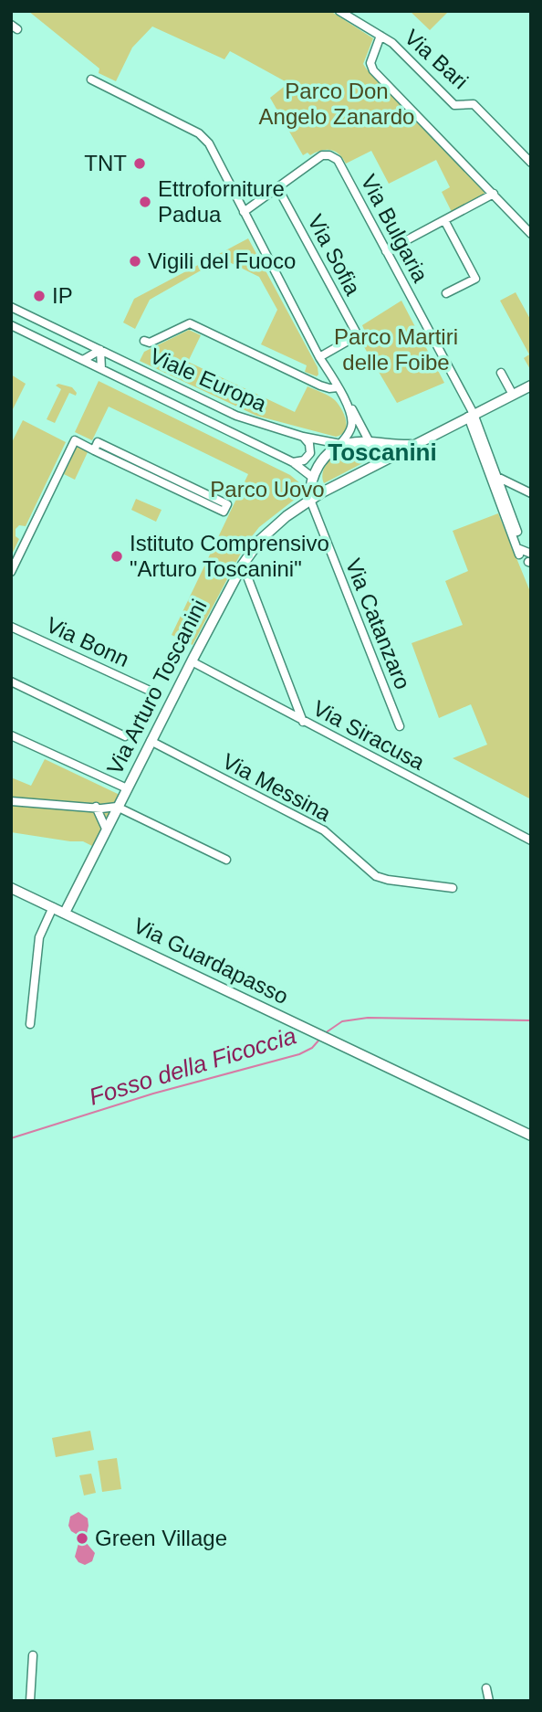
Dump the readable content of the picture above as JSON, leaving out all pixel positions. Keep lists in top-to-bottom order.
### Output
{
  "streets": {
    "street": [
      "Via Bari",
      "Via Bulgaria",
      "Via Sofia",
      "Viale Europa",
      "Via Catanzaro",
      "Via Bonn",
      "Via Arturo Toscanini",
      "Via Siracusa",
      "Via Messina",
      "Via Guardapasso"
    ]
  },
  "crossings": [
    ["Via Bulgaria", "Via Sofia"],
    ["Via Bulgaria", "Via Arturo Toscanini"],
    ["Via Catanzaro", "Via Arturo Toscanini"],
    ["Via Arturo Toscanini", "Via Siracusa"],
    ["Via Arturo Toscanini", "Via Messina"],
    ["Via Arturo Toscanini", "Via Guardapasso"]
  ],
  "districts": ["Toscanini"],
  "water": ["Fosso della Ficoccia"],
  "parks": ["Parco Don Angelo Zanardo", "Parco Martiri delle Foibe", "Parco Uovo"],
  "places": [
    "TNT",
    "Ettroforniture Padua",
    "Vigili del Fuoco",
    "IP",
    "Istituto Comprensivo \"Arturo Toscanini\"",
    "Green Village"
  ]
}
